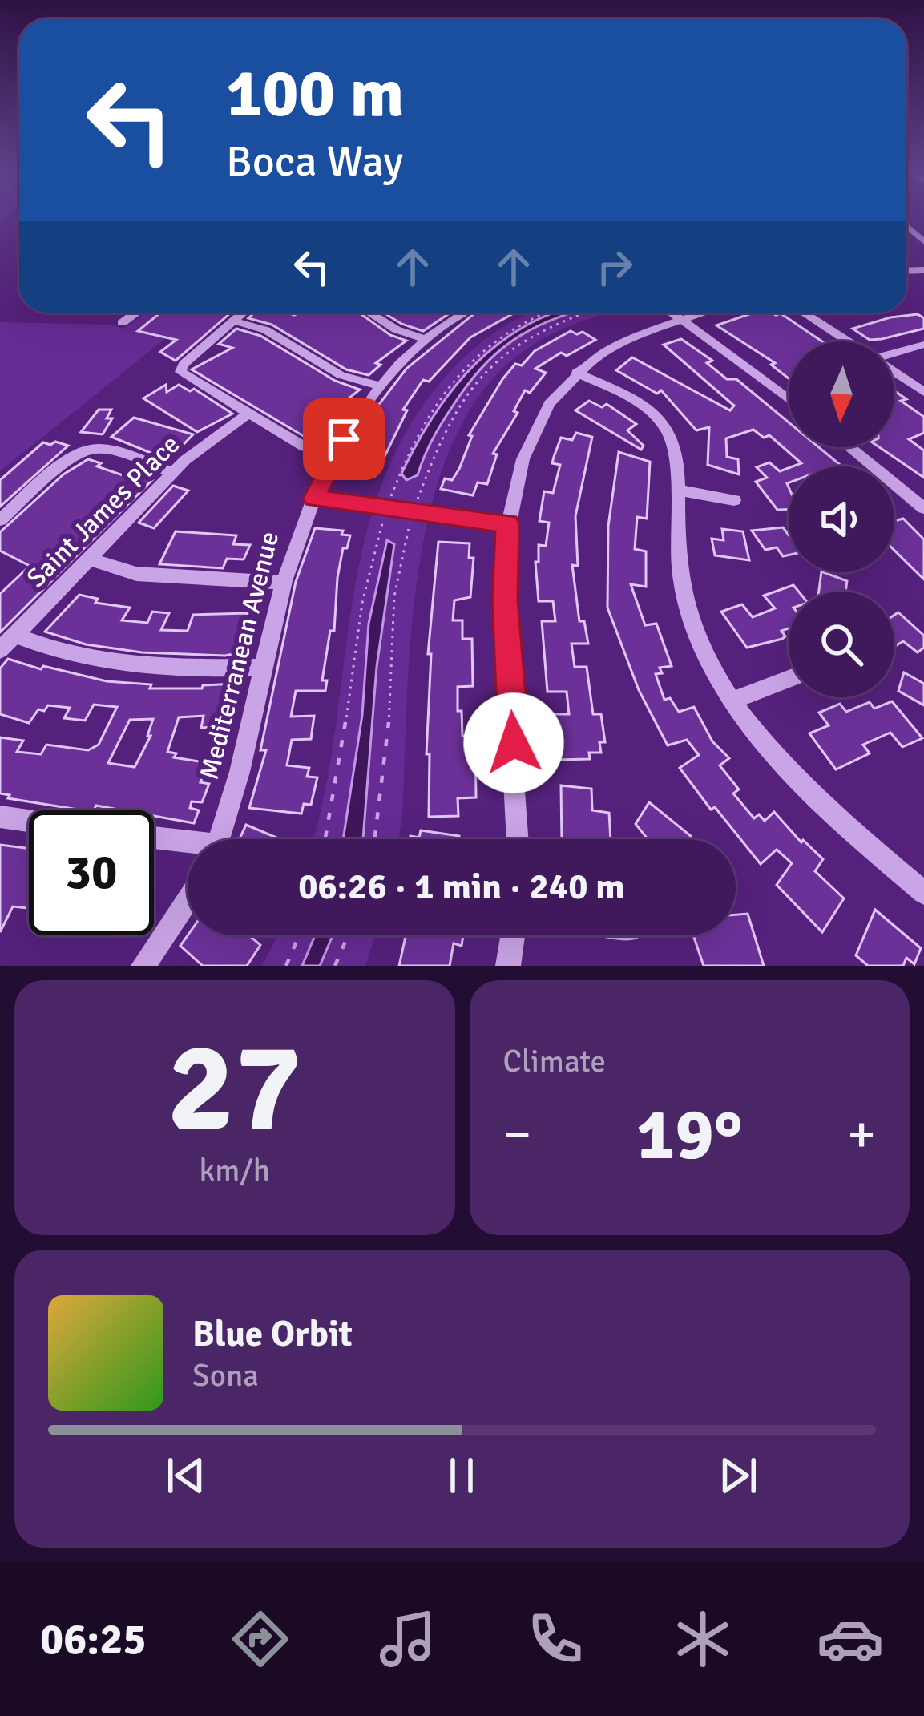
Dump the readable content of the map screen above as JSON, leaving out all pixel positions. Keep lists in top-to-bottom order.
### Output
{
  "streets": {
    "street": ["Saint James Place", "Mediterranean Avenue"]
  },
  "north": "bottom",
  "page": {
    "turn": ["100 m", "Boca Way"],
    "limit": "30",
    "trip": "06:26 · 1 min · 240 m",
    "tile": [
      ["27", "km/h"],
      "Climate"
    ],
    "heat": ["−", "19°", "+"],
    "song": ["Blue Orbit", "Sona"],
    "tabs": "06:25"
  }
}
